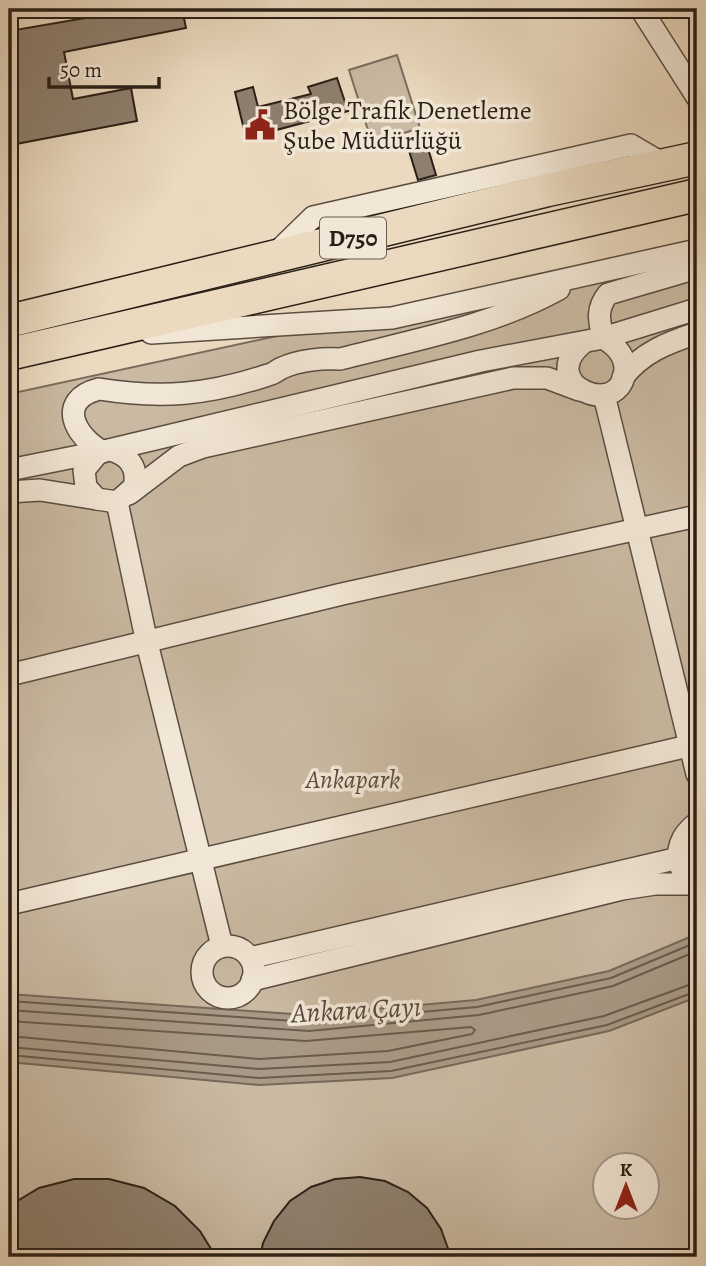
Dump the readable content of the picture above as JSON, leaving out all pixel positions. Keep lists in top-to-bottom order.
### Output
{
  "streets": {
    "highway": ["D750"]
  },
  "water": ["Ankara Çayı"],
  "parks": ["Ankapark"],
  "places": {
    "public building": ["Bölge Trafik Denetleme Şube Müdürlüğü"]
  },
  "scale_bar": "50 m",
  "north": "top"
}
